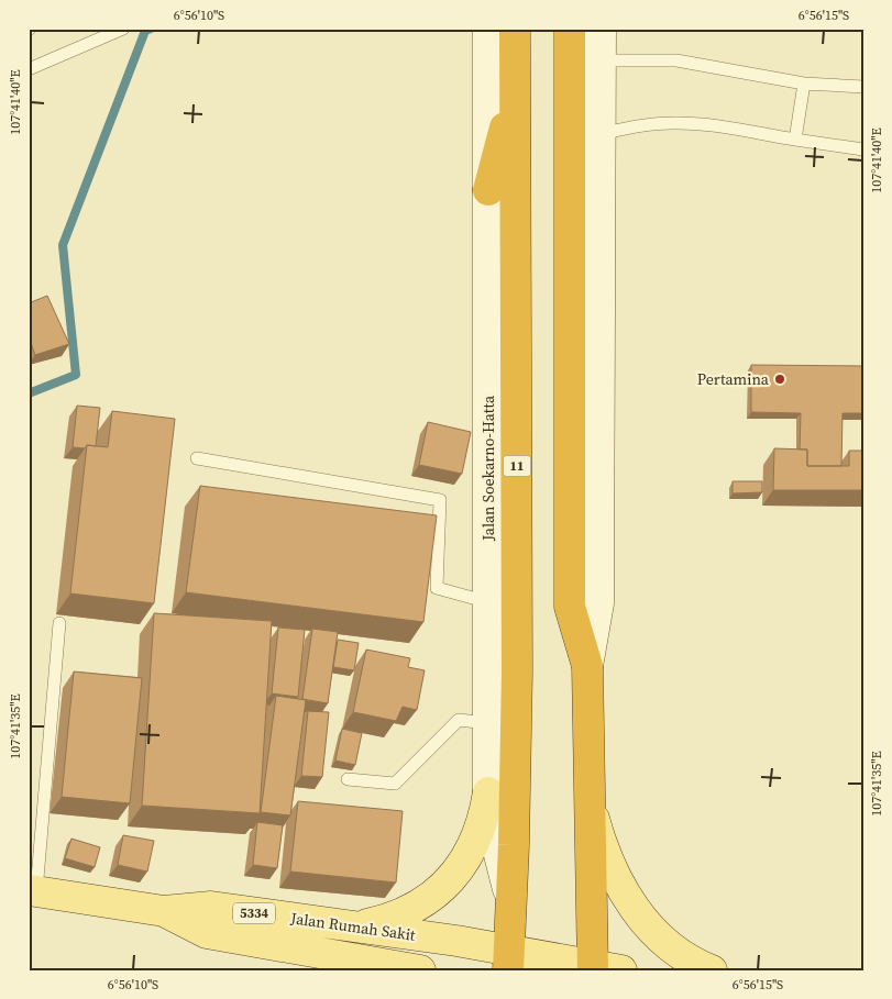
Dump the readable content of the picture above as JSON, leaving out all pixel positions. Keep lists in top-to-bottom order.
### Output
{
  "streets": {
    "highway": ["11", "Jalan Soekarno-Hatta"],
    "main road": ["5334", "Jalan Rumah Sakit"]
  },
  "crossings": [
    ["Jalan Soekarno-Hatta", "Jalan Rumah Sakit"]
  ],
  "places": ["Pertamina"],
  "coordinates": [
    "6°56'10\"S",
    "6°56'15\"S",
    "107°41'40\"E",
    "107°41'35\"E"
  ]
}
